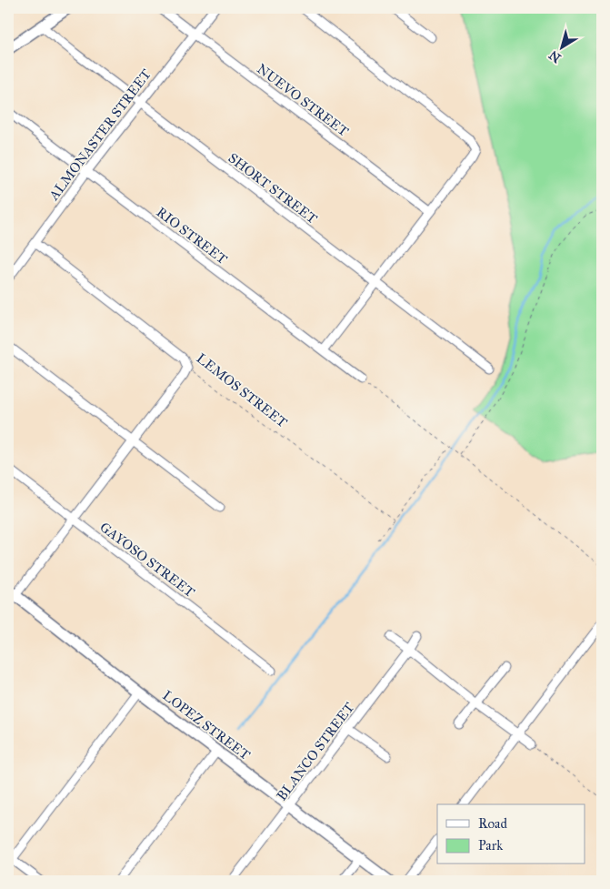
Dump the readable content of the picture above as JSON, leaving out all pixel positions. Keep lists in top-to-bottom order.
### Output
{
  "streets": {
    "street": [
      "NUEVO STREET",
      "ALMONASTER STREET",
      "SHORT STREET",
      "RIO STREET",
      "LEMOS STREET",
      "GAYOSO STREET",
      "LOPEZ STREET",
      "BLANCO STREET"
    ]
  },
  "crossings": [
    ["NUEVO STREET", "ALMONASTER STREET"],
    ["ALMONASTER STREET", "SHORT STREET"],
    ["ALMONASTER STREET", "RIO STREET"],
    ["ALMONASTER STREET", "LEMOS STREET"],
    ["LOPEZ STREET", "BLANCO STREET"]
  ],
  "legend": ["Road", "Park"],
  "north": "bottom left"
}
